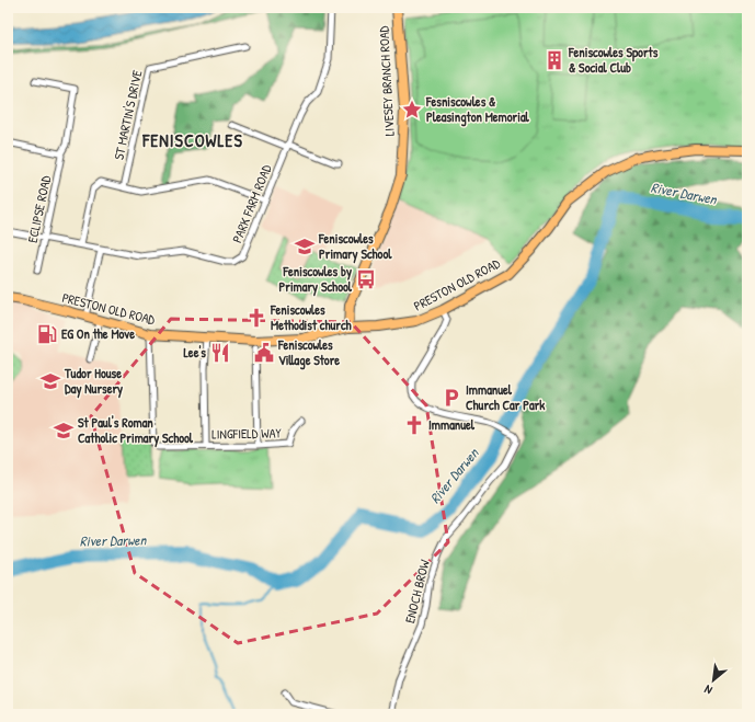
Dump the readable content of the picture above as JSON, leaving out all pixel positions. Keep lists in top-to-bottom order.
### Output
{
  "streets": {
    "main road": ["LIVESEY BRANCH ROAD", "PRESTON OLD ROAD"],
    "street": [
      "ST MARTIN'S DRIVE",
      "PARK FARM ROAD",
      "ECLIPSE ROAD",
      "LINGFIELD WAY",
      "ENOCH BROW"
    ]
  },
  "crossings": [
    ["LIVESEY BRANCH ROAD", "PRESTON OLD ROAD"],
    ["PARK FARM ROAD", "ECLIPSE ROAD"],
    ["PRESTON OLD ROAD", "LINGFIELD WAY"],
    ["PRESTON OLD ROAD", "ENOCH BROW"]
  ],
  "districts": ["FENISCOWLES"],
  "water": ["River Darwen"],
  "places": {
    "building": ["Feniscowles Sports & Social Club"],
    "place": ["Fesniscowles & Pleasington Memorial"],
    "school or university": ["Feniscowles Primary School", "Tudor House Day Nursery", "St Paul's Roman Catholic Primary School"],
    "bus stop": ["Feniscowles by Primary School"],
    "church": ["Feniscowles Methodist church", "Immanuel"],
    "fuel station": ["EG On the Move"],
    "restaurant": ["Lee's"],
    "public building": ["Feniscowles Village Store"],
    "parking": ["Immanuel Church Car Park"]
  },
  "north": "bottom left"
}
